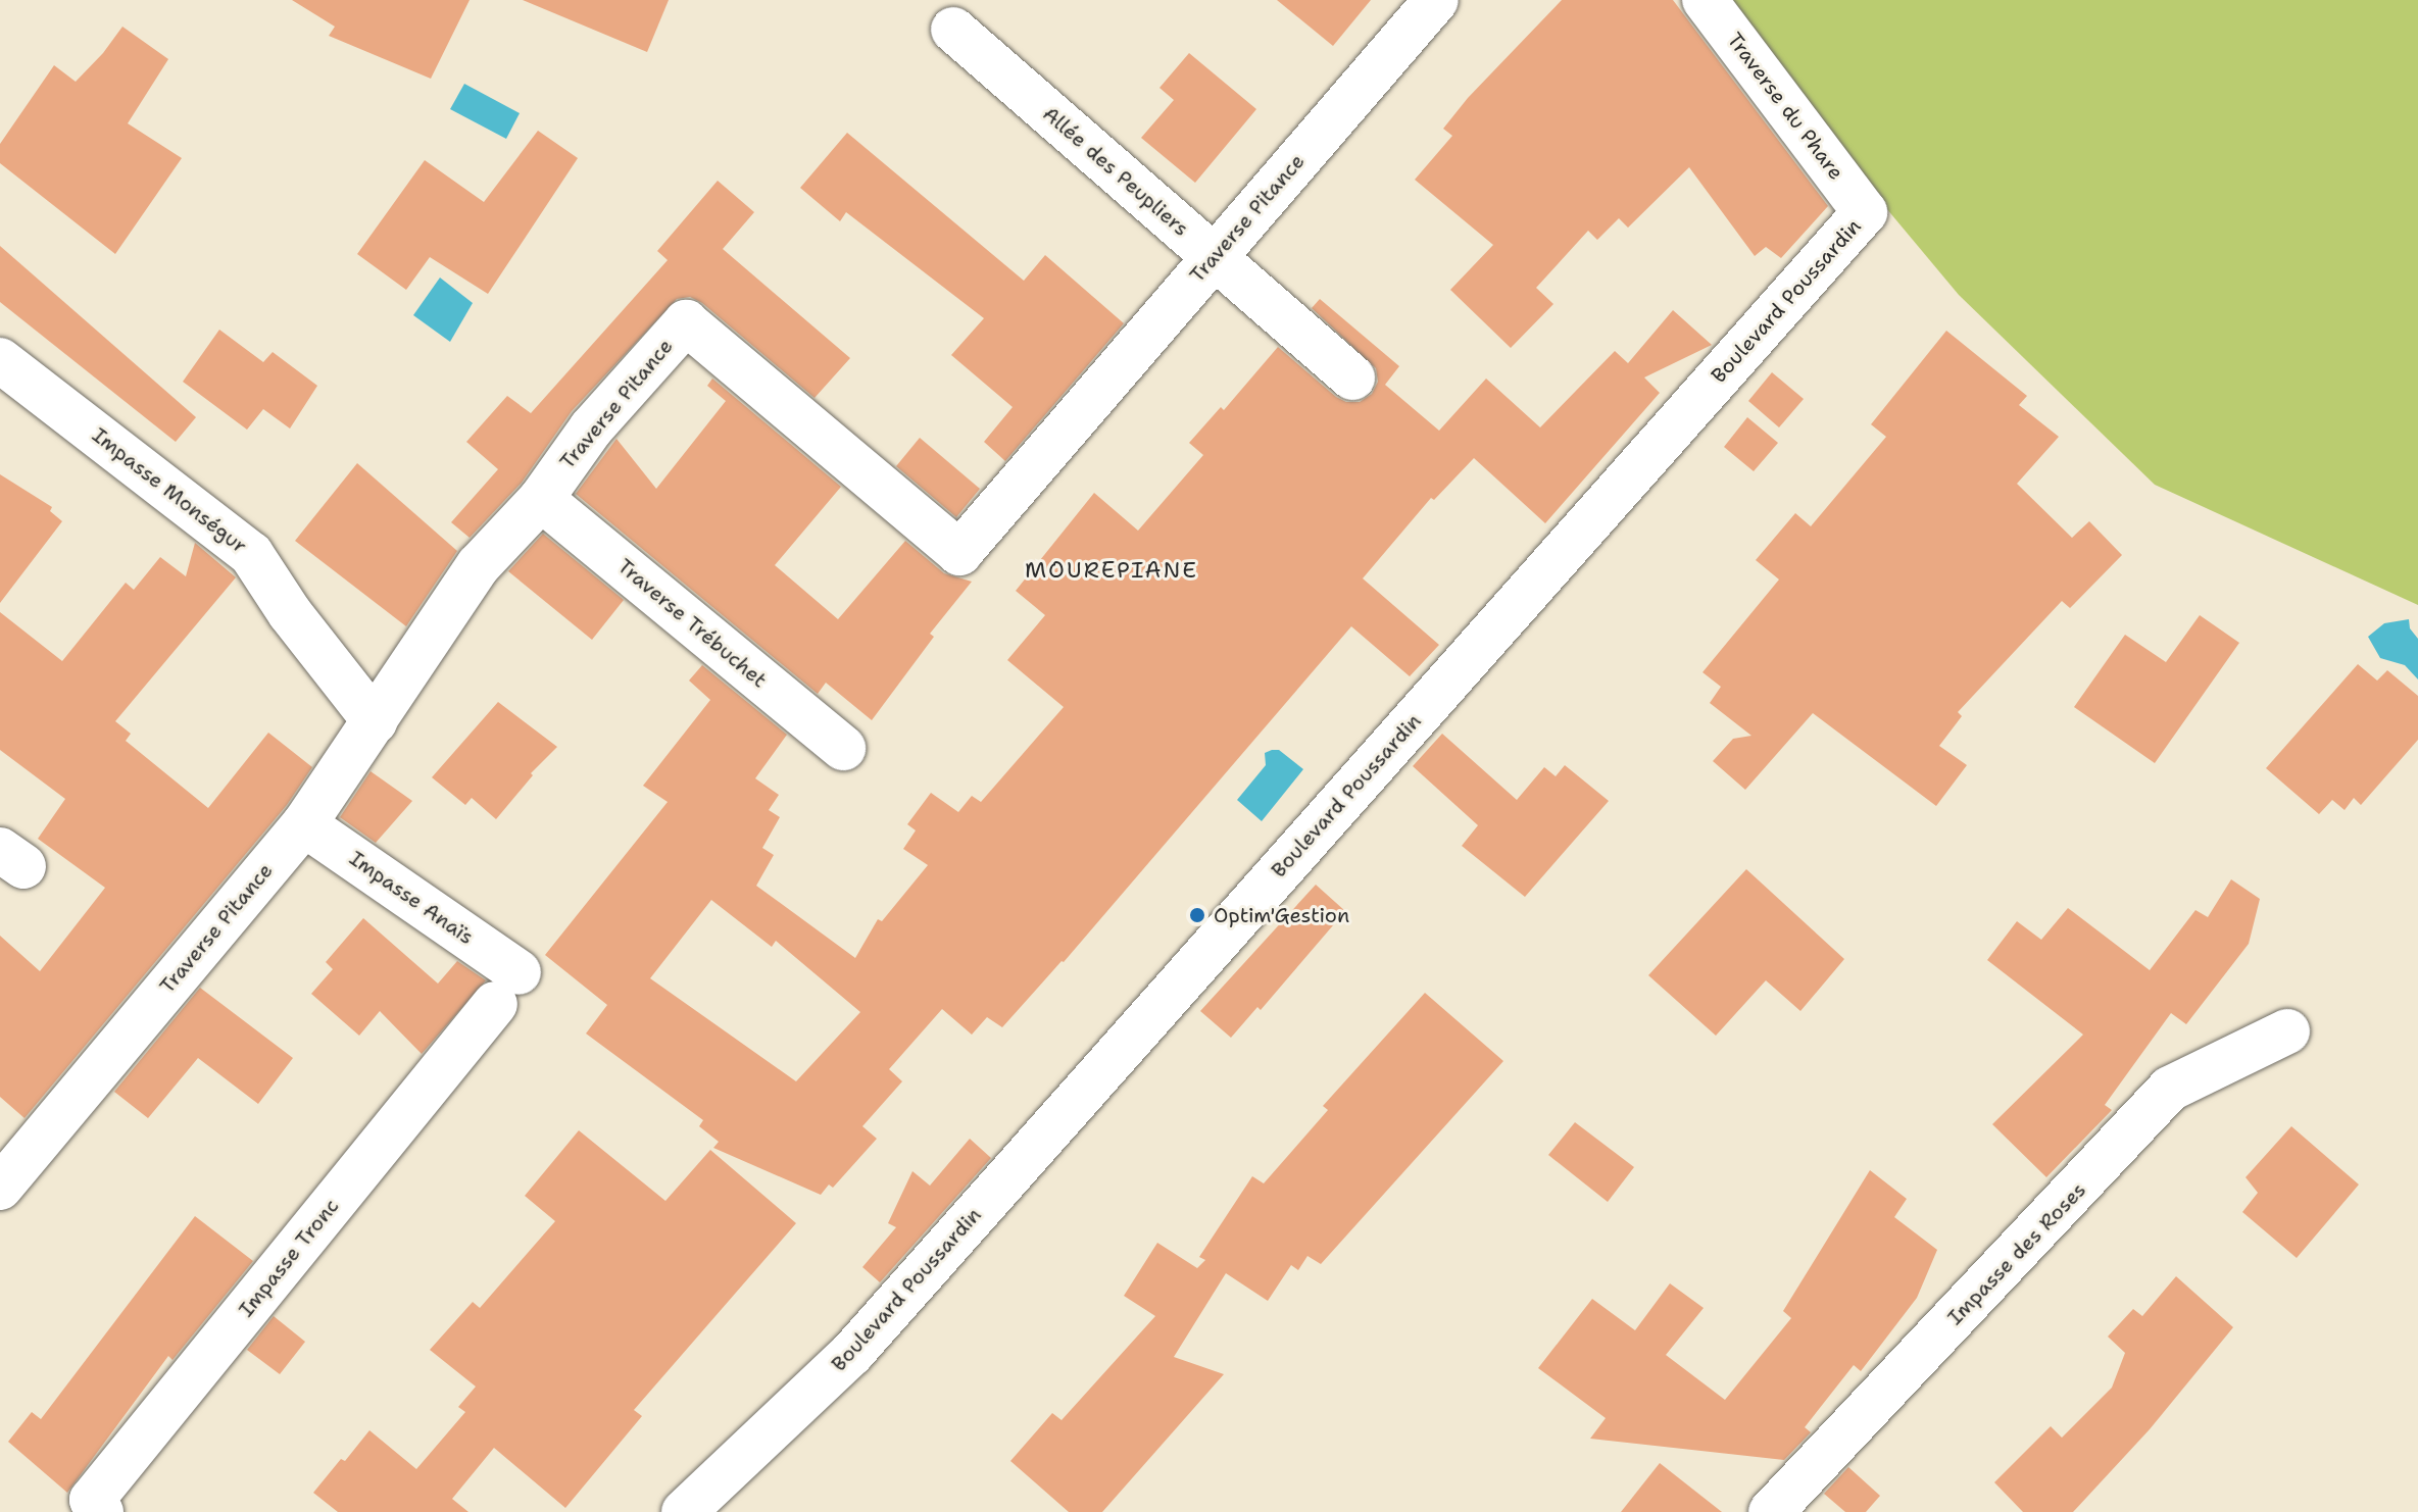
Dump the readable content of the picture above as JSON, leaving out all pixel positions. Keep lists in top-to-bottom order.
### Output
{
  "streets": {
    "street": [
      "Traverse du Phare",
      "Allée des Peupliers",
      "Traverse Pitance",
      "Boulevard Poussardin",
      "Impasse Monségur",
      "Traverse Trébuchet",
      "Impasse Anaïs",
      "Impasse des Roses",
      "Impasse Tronc"
    ]
  },
  "crossings": [
    ["Traverse du Phare", "Boulevard Poussardin"],
    ["Allée des Peupliers", "Traverse Pitance"],
    ["Traverse Pitance", "Impasse Monségur"],
    ["Traverse Pitance", "Traverse Trébuchet"],
    ["Traverse Pitance", "Impasse Anaïs"],
    ["Impasse Anaïs", "Impasse Tronc"]
  ],
  "districts": ["MOUREPIANE"],
  "places": ["Optim'Gestion"]
}
